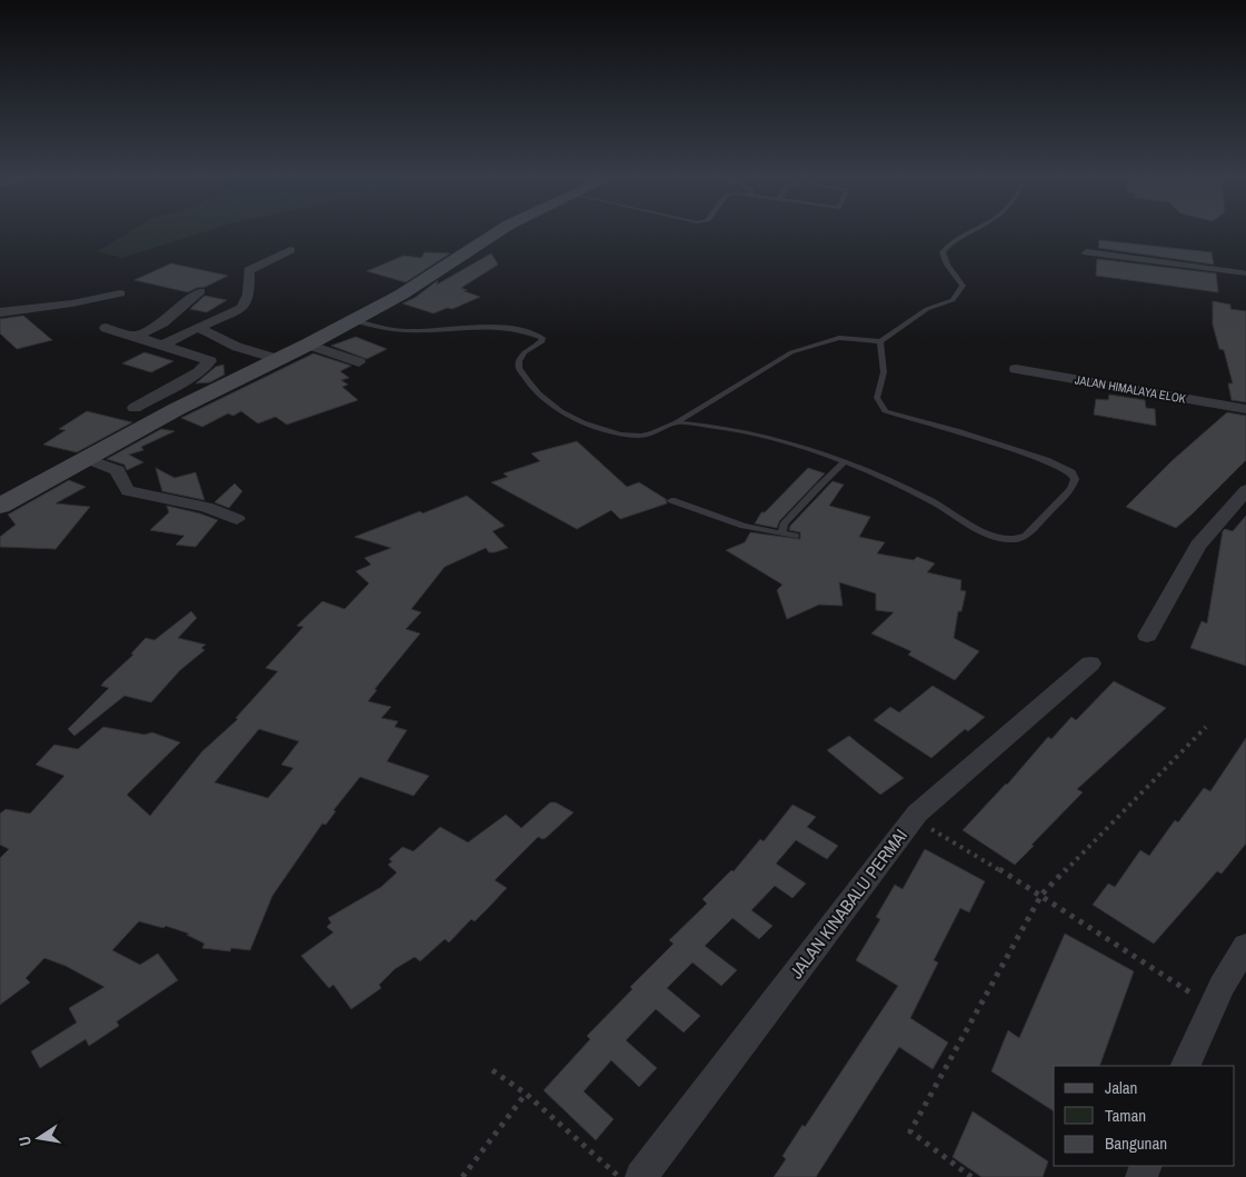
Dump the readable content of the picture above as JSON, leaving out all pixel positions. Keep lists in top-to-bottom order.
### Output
{
  "streets": {
    "street": ["JALAN HIMALAYA ELOK", "JALAN KINABALU PERMAI"]
  },
  "legend": ["Jalan", "Taman", "Bangunan"],
  "north": "left"
}
